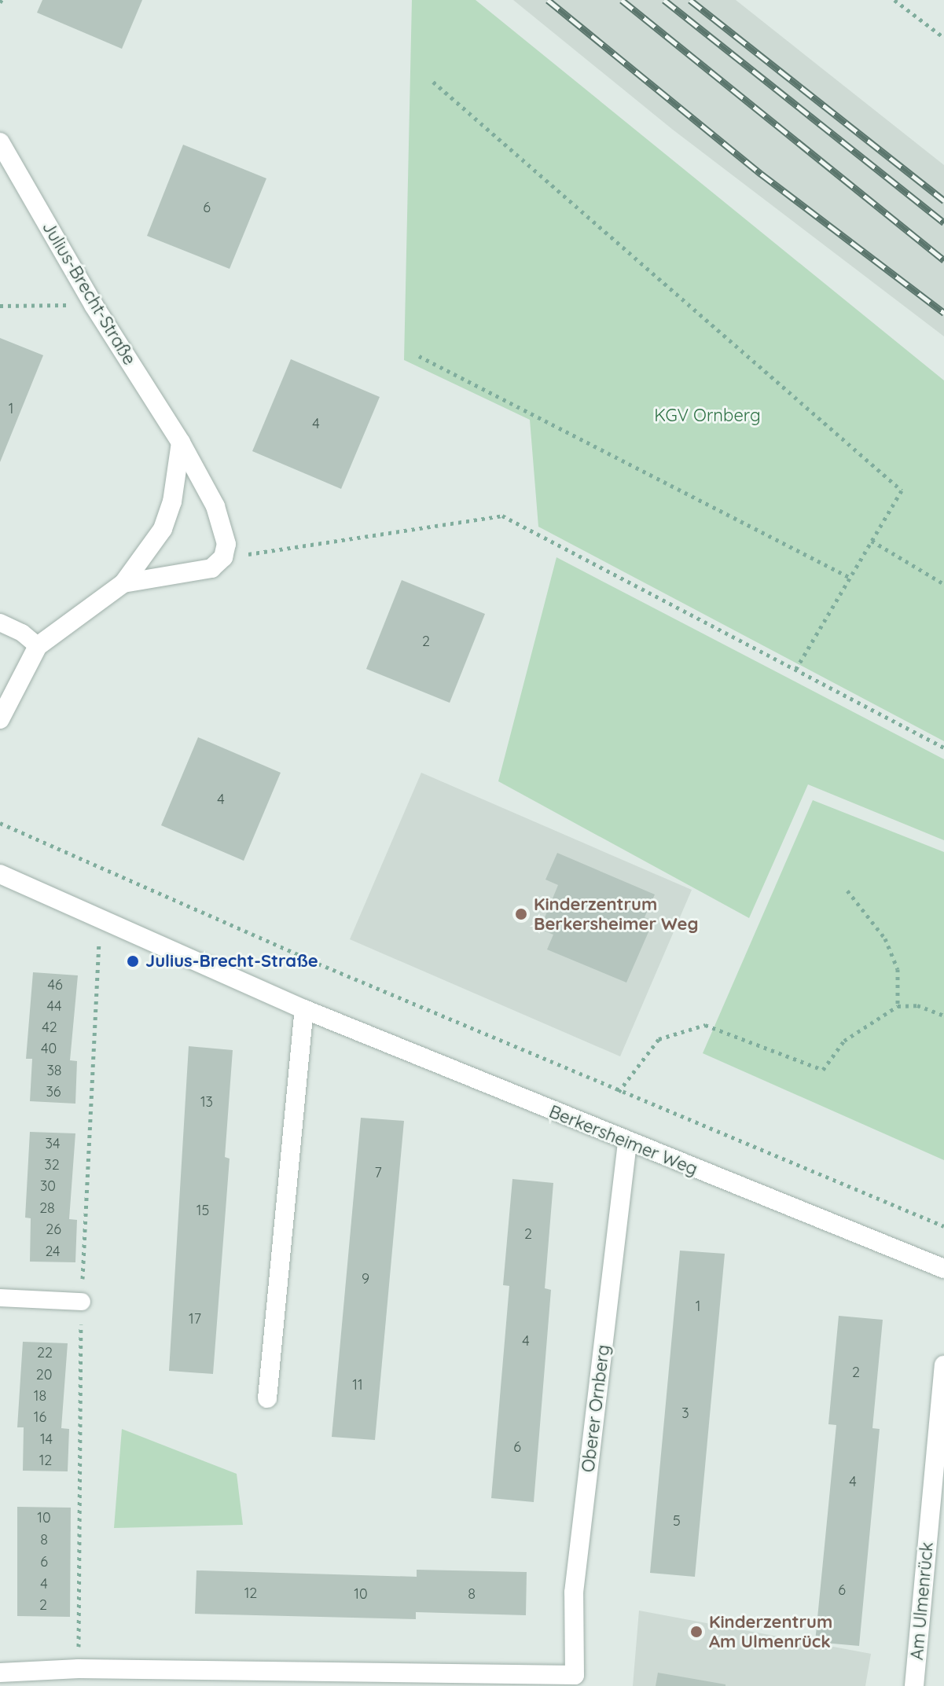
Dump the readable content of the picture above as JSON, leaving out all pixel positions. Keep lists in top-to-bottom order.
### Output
{
  "streets": {
    "street": [
      "Julius-Brecht-Straße",
      "Berkersheimer Weg",
      "Oberer Ornberg",
      "Am Ulmenrück"
    ]
  },
  "crossings": [
    ["Berkersheimer Weg", "Oberer Ornberg"]
  ],
  "parks": ["KGV Ornberg"],
  "places": ["Kinderzentrum Berkersheimer Weg", "Julius-Brecht-Straße", "Kinderzentrum Am Ulmenrück"],
  "house_numbers": [
    "6",
    "1",
    "4",
    "2",
    "4",
    "46",
    "44",
    "42",
    "40",
    "38",
    "36",
    "13",
    "34",
    "32",
    "7",
    "30",
    "28",
    "15",
    "26",
    "2",
    "24",
    "9",
    "1",
    "17",
    "4",
    "22",
    "2",
    "20",
    "11",
    "18",
    "3",
    "16",
    "14",
    "6",
    "12",
    "4",
    "10",
    "5",
    "8",
    "6",
    "4",
    "6",
    "12",
    "10",
    "8",
    "2"
  ]
}
